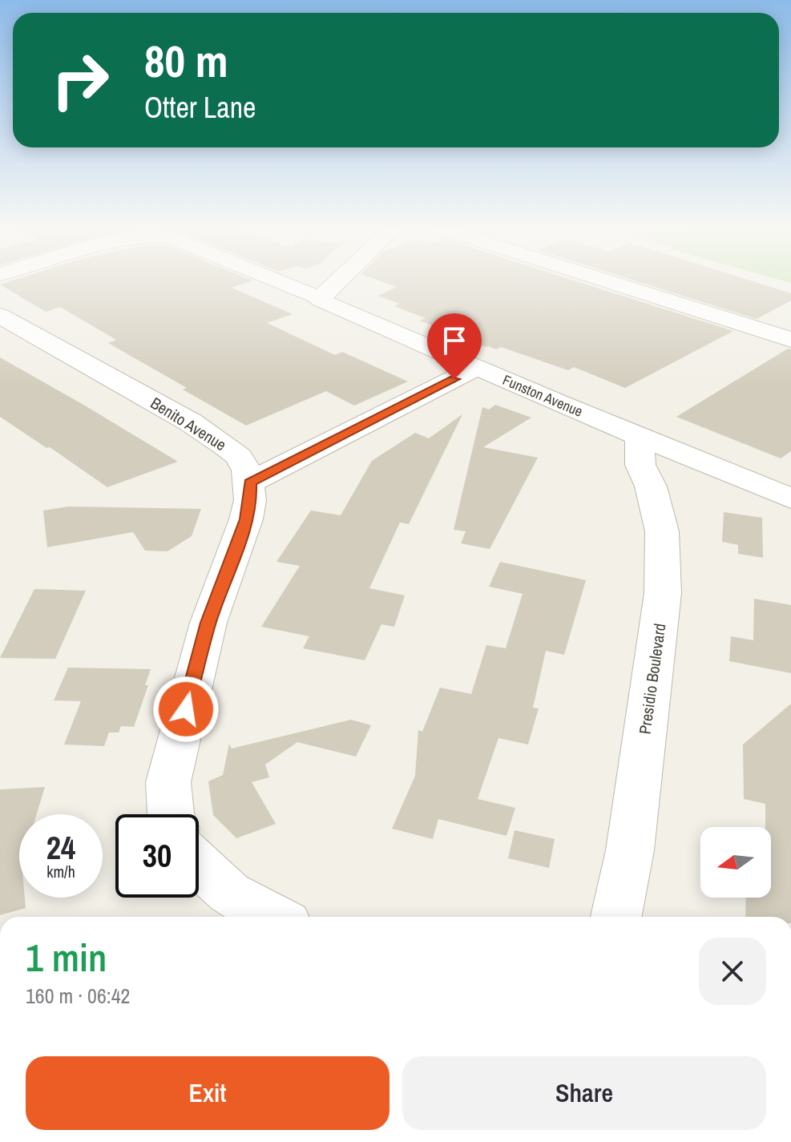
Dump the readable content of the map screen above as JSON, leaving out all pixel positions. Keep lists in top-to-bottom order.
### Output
{
  "streets": {
    "street": ["Funston Avenue", "Benito Avenue", "Presidio Boulevard"]
  },
  "crossings": [
    ["Funston Avenue", "Presidio Boulevard"]
  ],
  "north": "left",
  "page": {
    "turn": ["80 m", "Otter Lane"],
    "speed": "24 km/h",
    "limit": "30",
    "heading": ["1 min", "160 m · 06:42"],
    "buttons": ["Exit", "Share"]
  }
}
